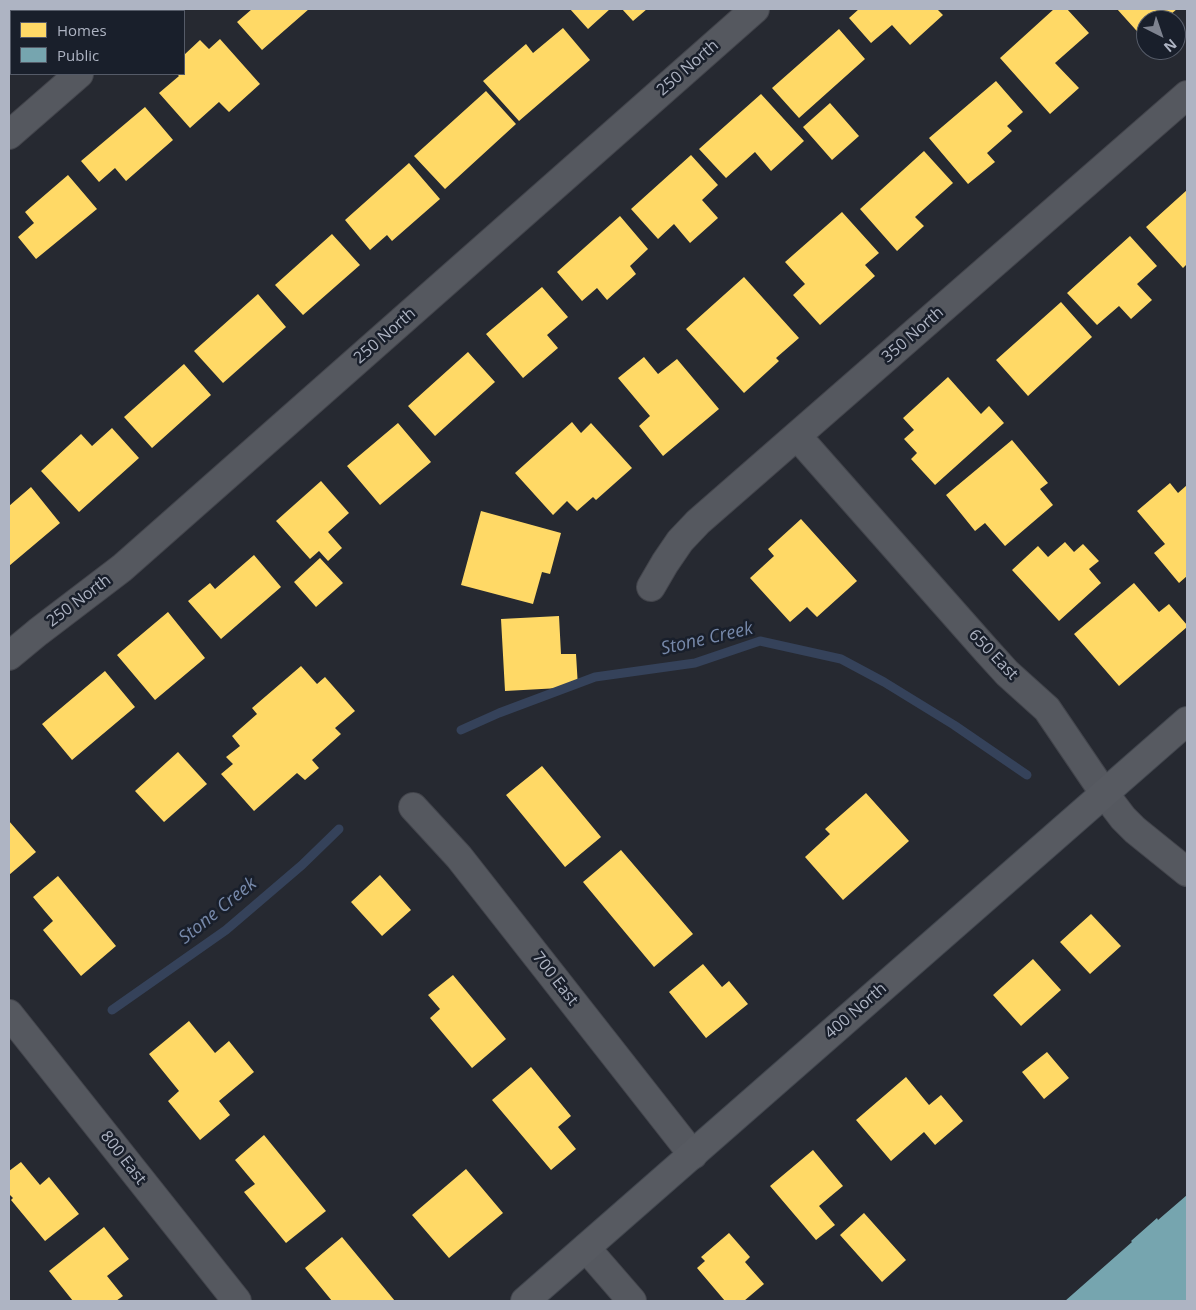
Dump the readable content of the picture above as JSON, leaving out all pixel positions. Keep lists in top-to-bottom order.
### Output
{
  "streets": {
    "main road": ["400 North"],
    "street": [
      "250 North",
      "350 North",
      "650 East",
      "700 East",
      "800 East"
    ]
  },
  "crossings": [
    ["350 North", "650 East"],
    ["650 East", "400 North"],
    ["700 East", "400 North"]
  ],
  "water": ["Stone Creek"],
  "legend": ["Homes", "Public"],
  "north": "bottom right"
}
